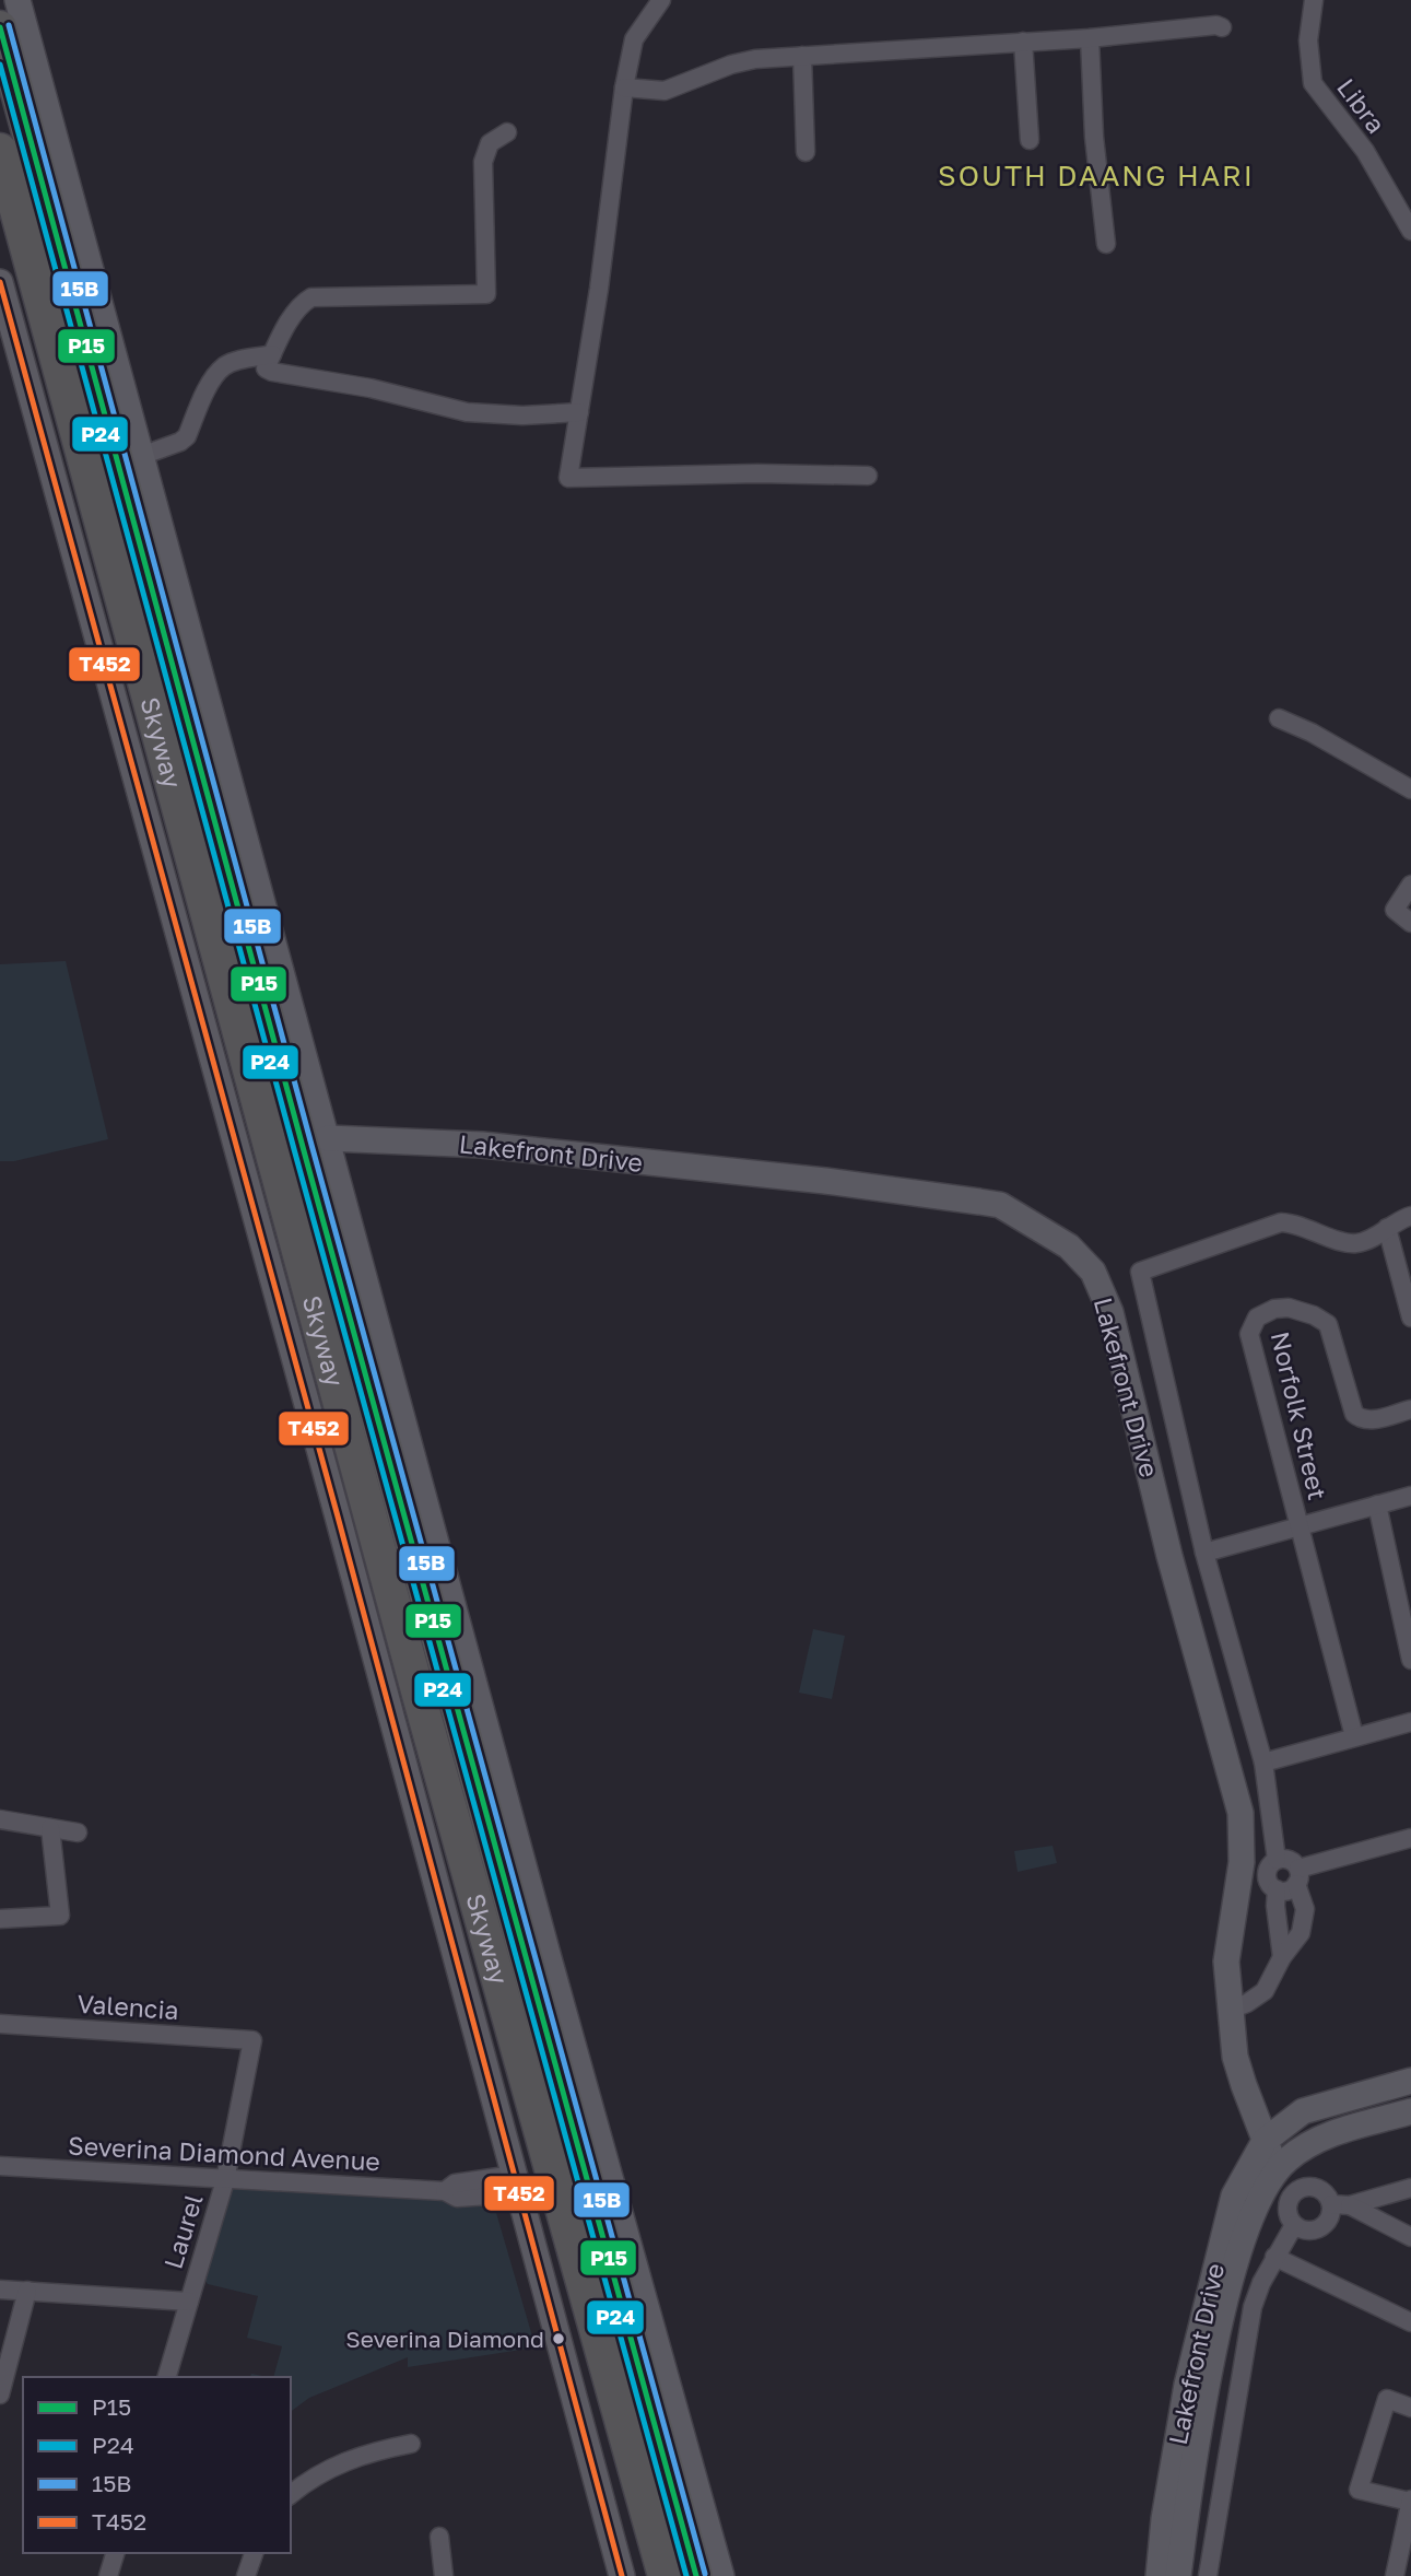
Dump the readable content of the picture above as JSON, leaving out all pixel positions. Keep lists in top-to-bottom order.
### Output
{
  "streets": {
    "highway": ["Skyway"],
    "main road": ["Lakefront Drive"],
    "street": [
      "Libra",
      "Norfolk Street",
      "Valencia",
      "Severina Diamond Avenue",
      "Laurel"
    ]
  },
  "crossings": [
    ["Valencia", "Laurel"],
    ["Severina Diamond Avenue", "Laurel"]
  ],
  "districts": ["SOUTH DAANG HARI"],
  "places": ["Severina Diamond"],
  "lines": [
    "transit line 15B",
    "transit line P15",
    "transit line P24",
    "transit line T452"
  ],
  "legend": [
    "P15",
    "P24",
    "15B",
    "T452"
  ]
}
